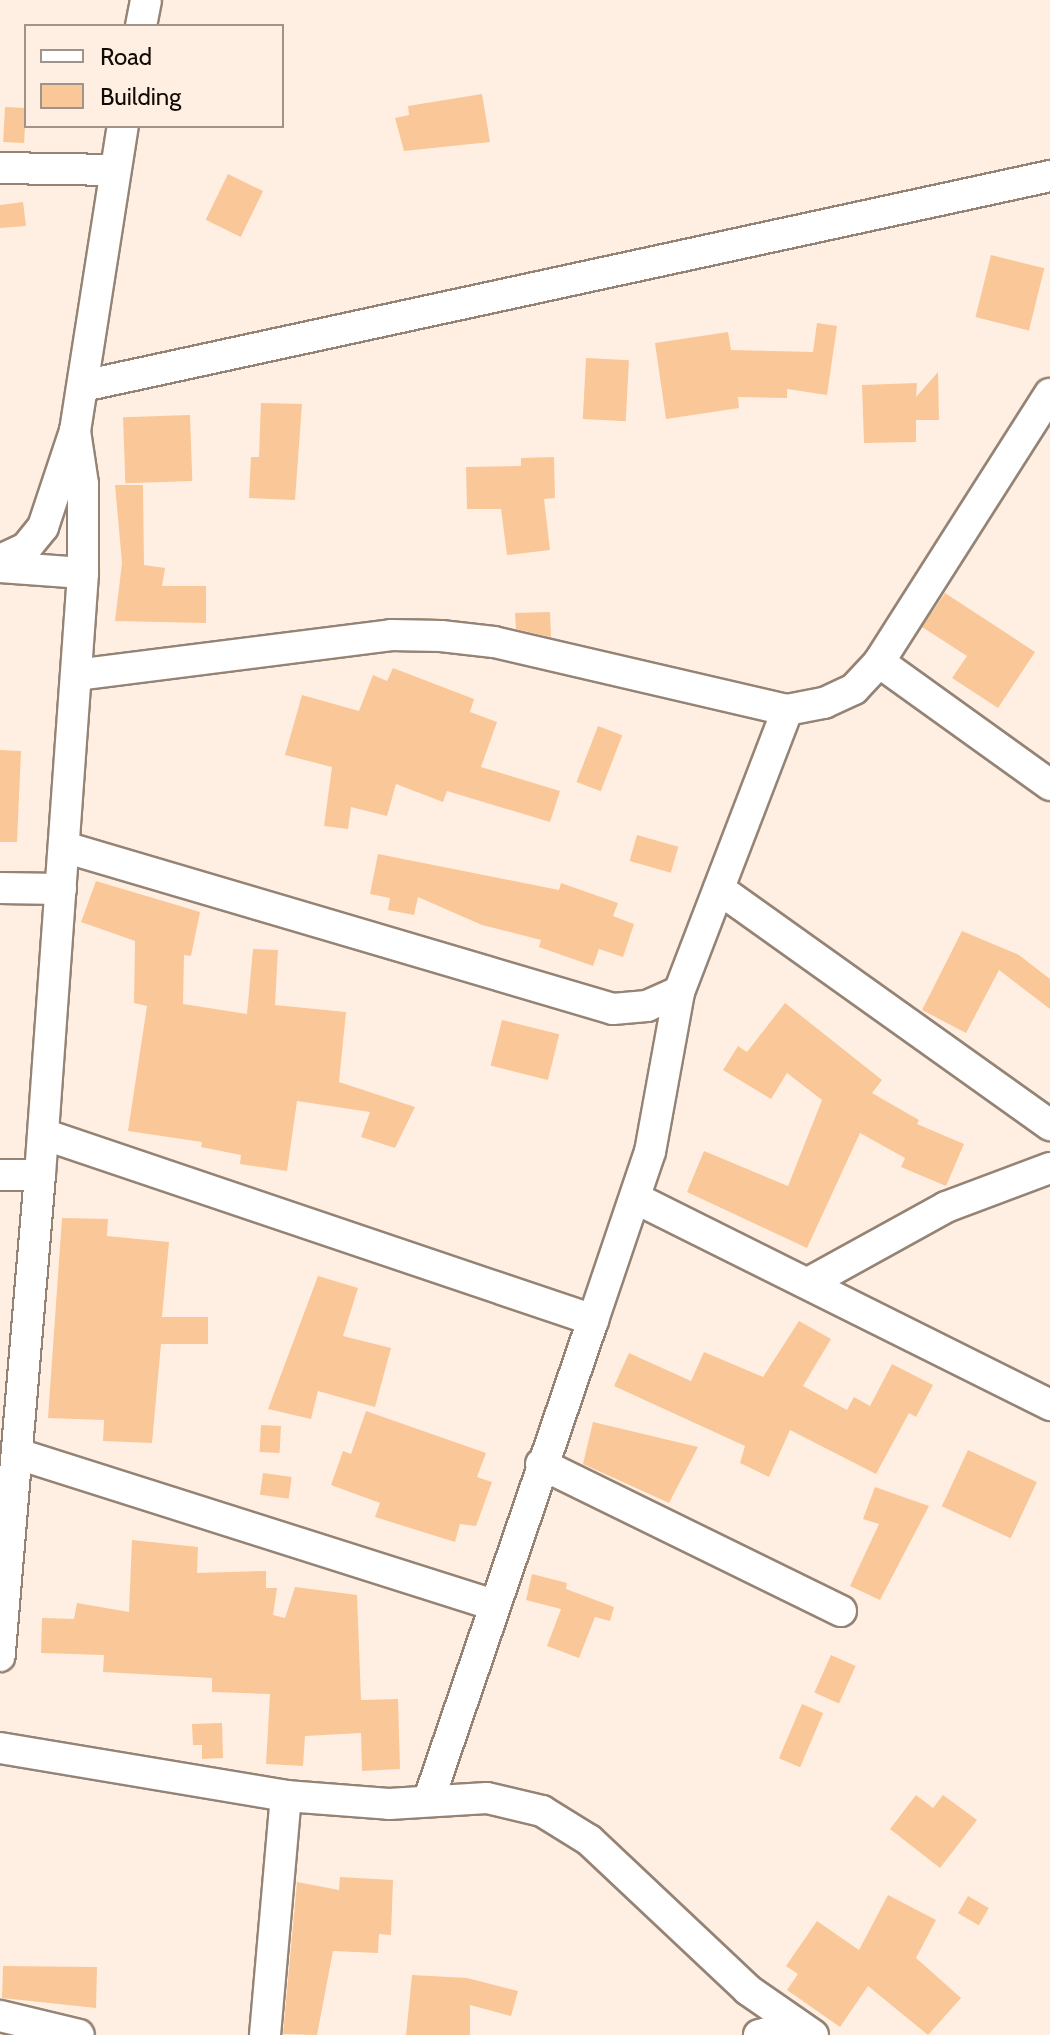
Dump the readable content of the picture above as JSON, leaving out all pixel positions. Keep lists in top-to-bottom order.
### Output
{
  "legend": ["Road", "Building"]
}
